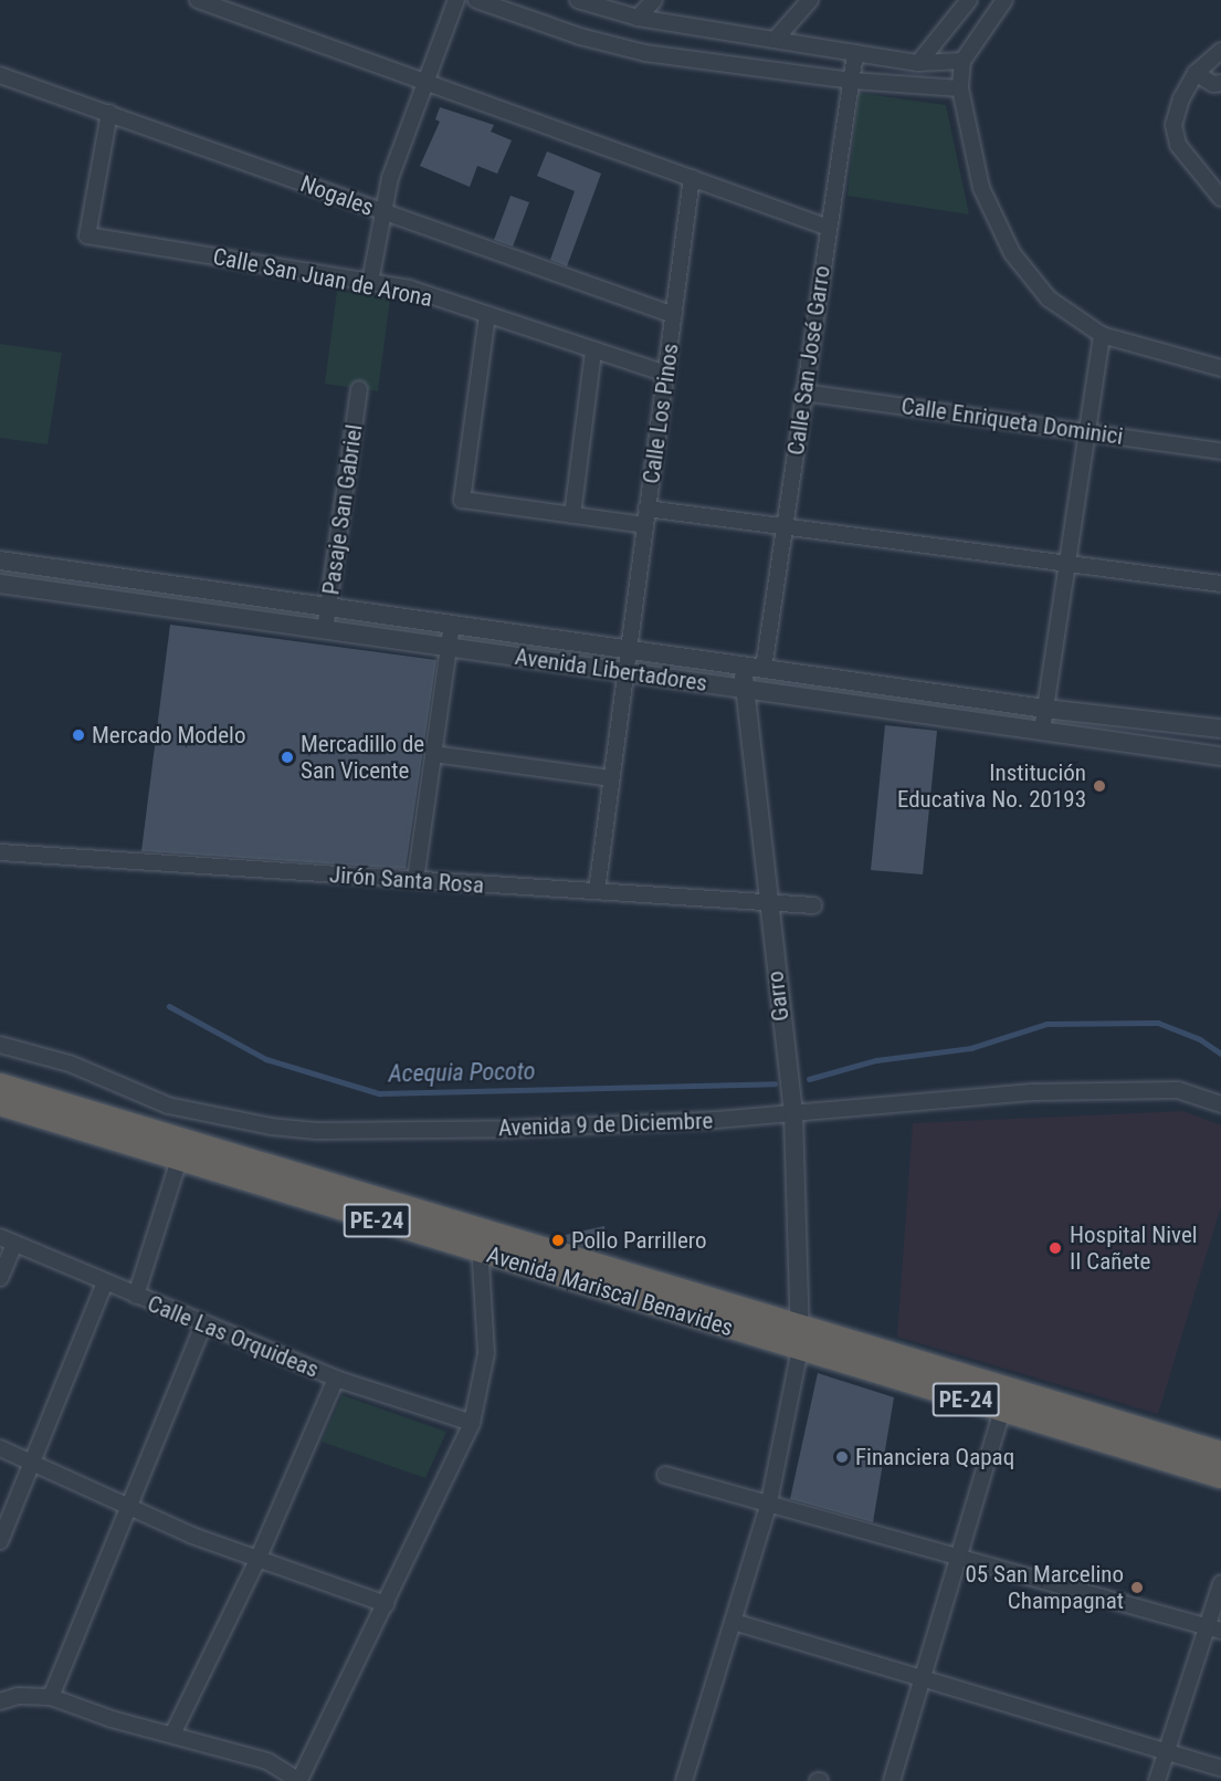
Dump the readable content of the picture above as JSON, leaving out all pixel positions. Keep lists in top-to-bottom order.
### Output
{
  "streets": {
    "highway": ["PE-24", "Avenida Mariscal Benavides"],
    "street": [
      "Nogales",
      "Calle San Juan de Arona",
      "Calle San José Garro",
      "Calle Los Pinos",
      "Calle Enriqueta Dominici",
      "Pasaje San Gabriel",
      "Avenida Libertadores",
      "Jirón Santa Rosa",
      "Garro",
      "Avenida 9 de Diciembre",
      "Calle Las Orquideas"
    ]
  },
  "crossings": [
    ["Nogales", "Calle San Juan de Arona"],
    ["Nogales", "Calle Los Pinos"],
    ["Calle San Juan de Arona", "Calle Los Pinos"],
    ["Calle San José Garro", "Calle Enriqueta Dominici"],
    ["Calle San José Garro", "Avenida Libertadores"],
    ["Calle Los Pinos", "Avenida Libertadores"],
    ["Calle Los Pinos", "Jirón Santa Rosa"],
    ["Pasaje San Gabriel", "Avenida Libertadores"],
    ["Avenida Libertadores", "Garro"],
    ["Jirón Santa Rosa", "Garro"],
    ["Garro", "Avenida 9 de Diciembre"],
    ["Garro", "Avenida Mariscal Benavides"]
  ],
  "water": ["Acequia Pocoto"],
  "places": [
    "Mercado Modelo",
    "Mercadillo de San Vicente",
    "Institución Educativa No. 20193",
    "Pollo Parrillero",
    "Hospital Nivel II Cañete",
    "Financiera Qapaq",
    "05 San Marcelino Champagnat"
  ]
}
